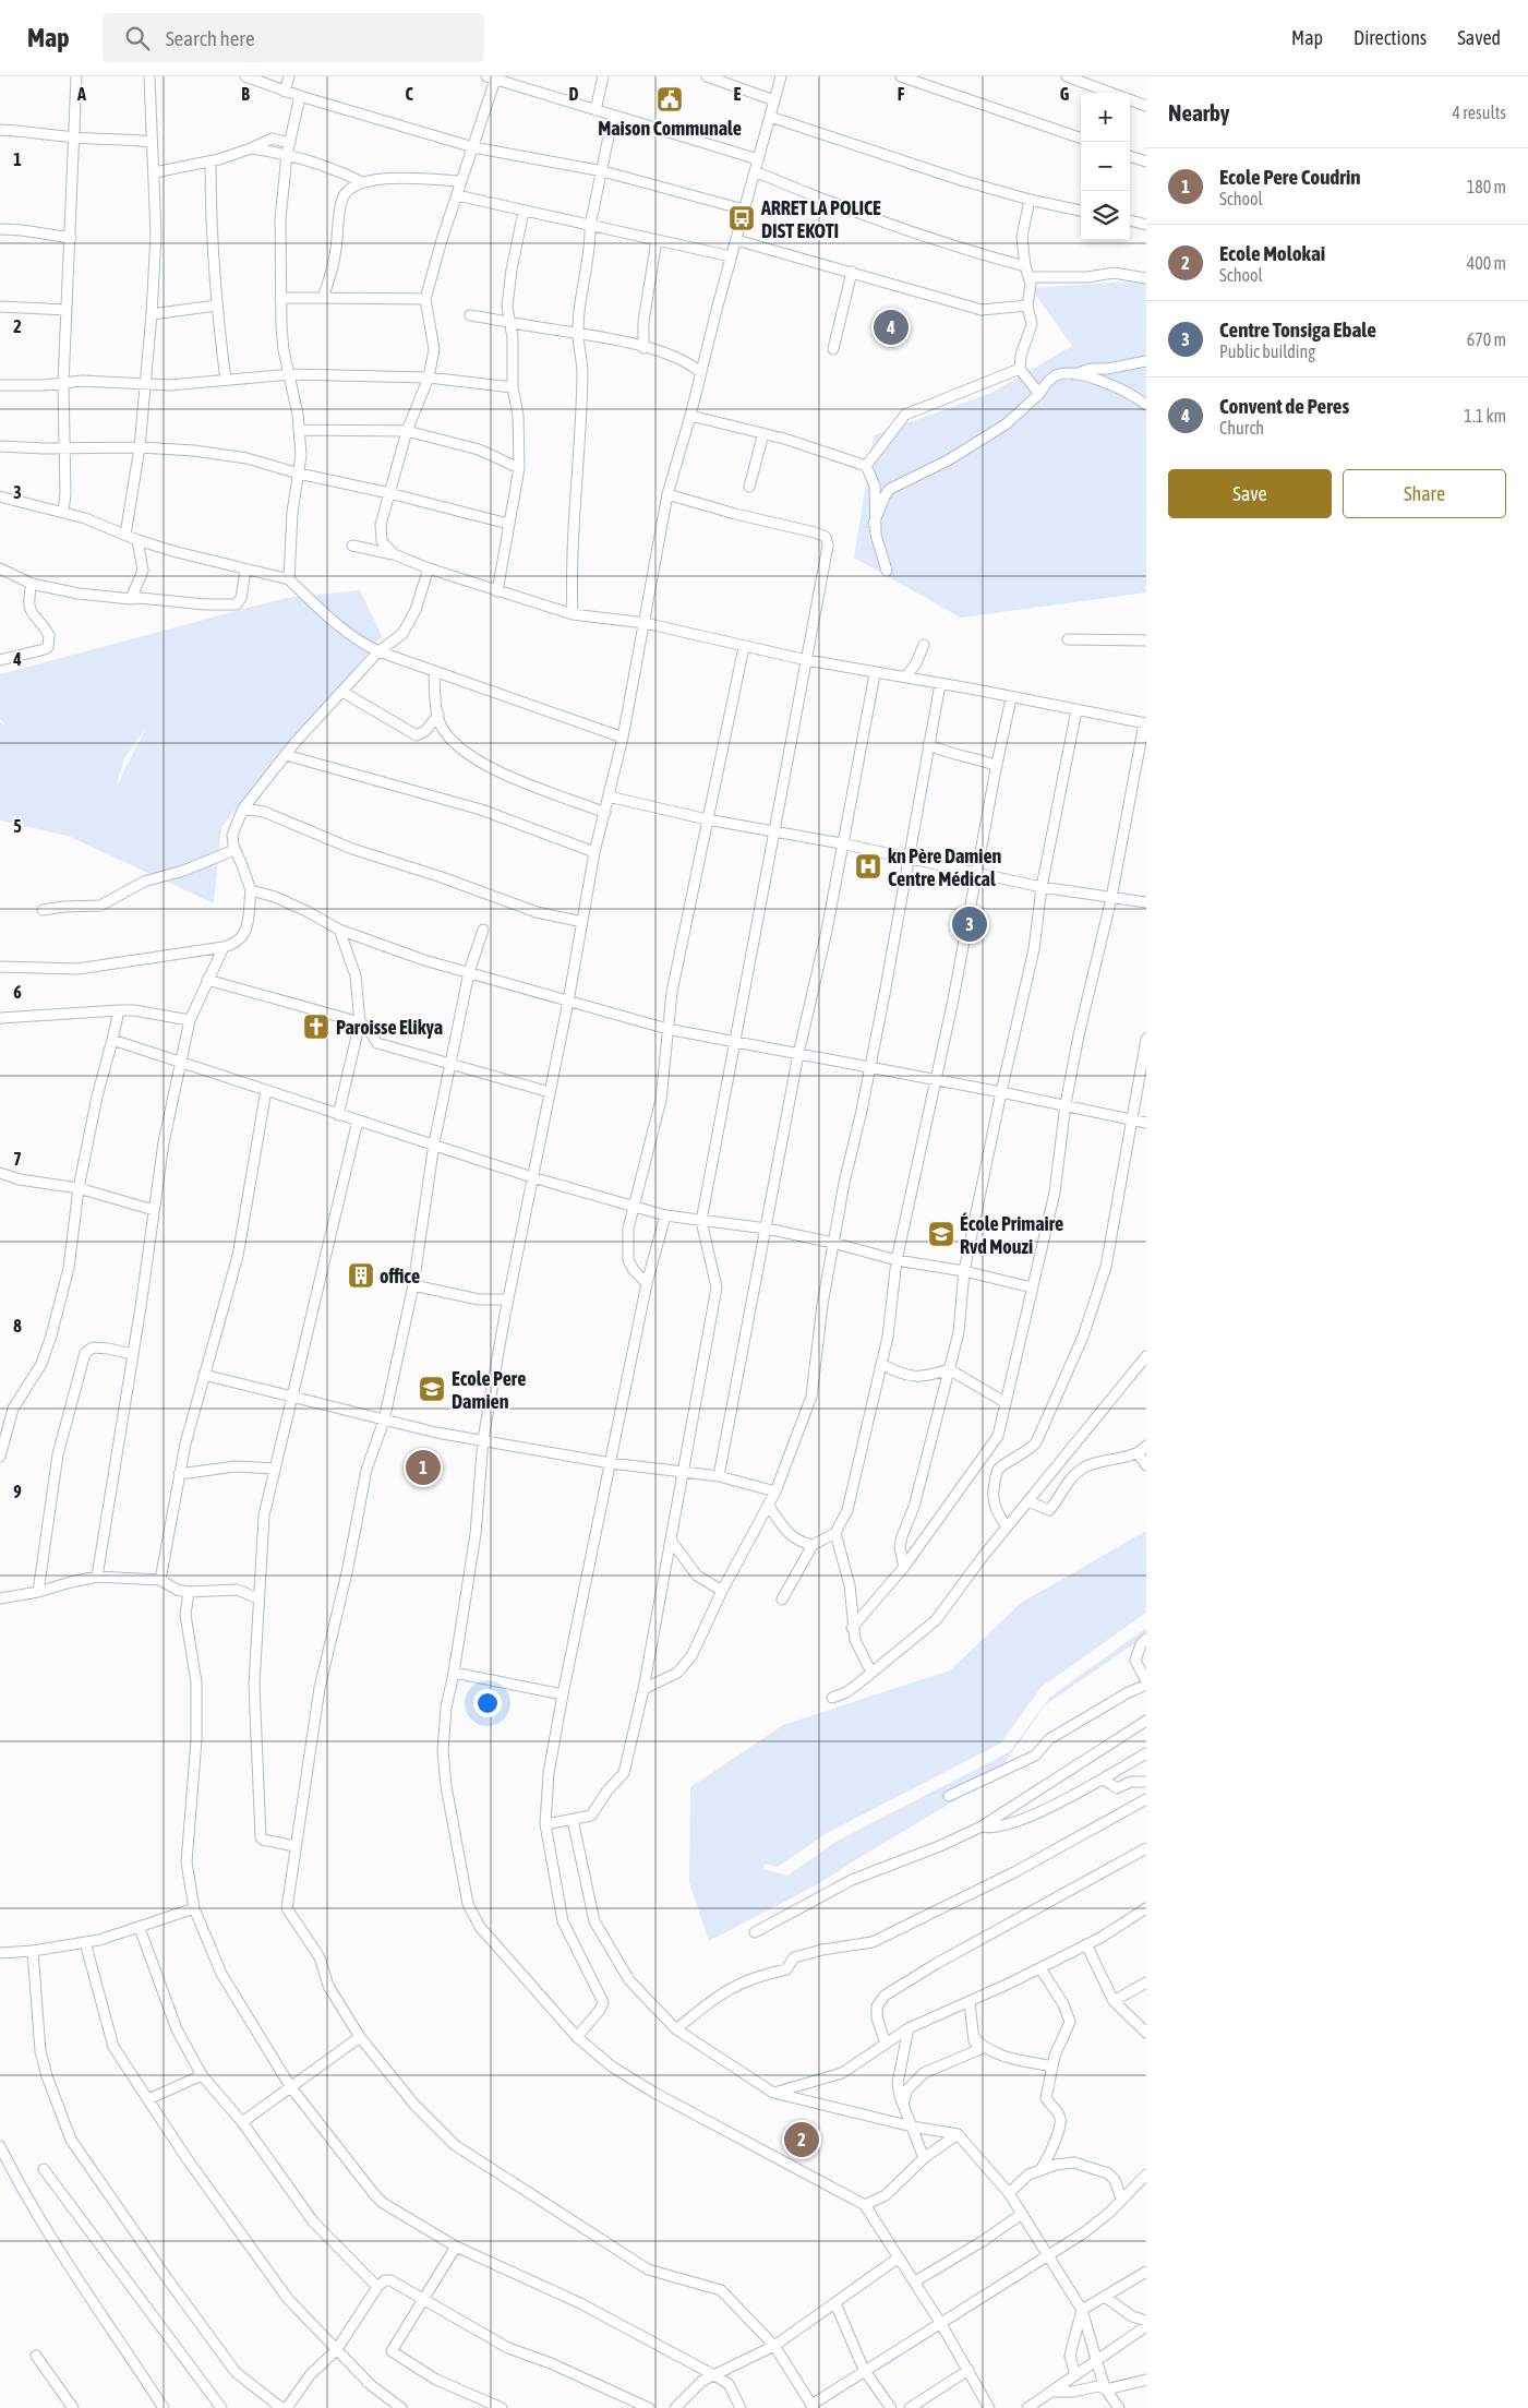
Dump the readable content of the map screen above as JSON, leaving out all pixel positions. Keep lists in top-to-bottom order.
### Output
{
  "places": {
    "public building": ["Maison Communale"],
    "bus stop": ["ARRET LA POLICE DIST EKOTI"],
    "hospital": ["kn Père Damien Centre Médical"],
    "church": ["Paroisse Elikya"],
    "school or university": ["École Primaire Rvd Mouzi", "Ecole Pere Damien"],
    "building": ["office"]
  },
  "page": {
    "header": "Map",
    "search": "Search here",
    "nav": ["Map", "Directions", "Saved"],
    "heading": ["Nearby", "4 results"],
    "map_buttons": ["+", "−"],
    "list": [
      {
        "mark": "1",
        "name": "Ecole Pere Coudrin",
        "note": "School",
        "value": "180 m"
      },
      {
        "mark": "2",
        "name": "Ecole Molokai",
        "note": "School",
        "value": "400 m"
      },
      {
        "mark": "3",
        "name": "Centre Tonsiga Ebale",
        "note": "Public building",
        "value": "670 m"
      },
      {
        "mark": "4",
        "name": "Convent de Peres",
        "note": "Church",
        "value": "1.1 km"
      }
    ],
    "pins": [
      "4",
      "3",
      "1",
      "2"
    ],
    "buttons": ["Save", "Share"]
  },
  "grid": {
    "columns": [
      "A",
      "B",
      "C",
      "D",
      "E",
      "F",
      "G"
    ],
    "rows": [
      "1",
      "2",
      "3",
      "4",
      "5",
      "6",
      "7",
      "8",
      "9"
    ]
  }
}
